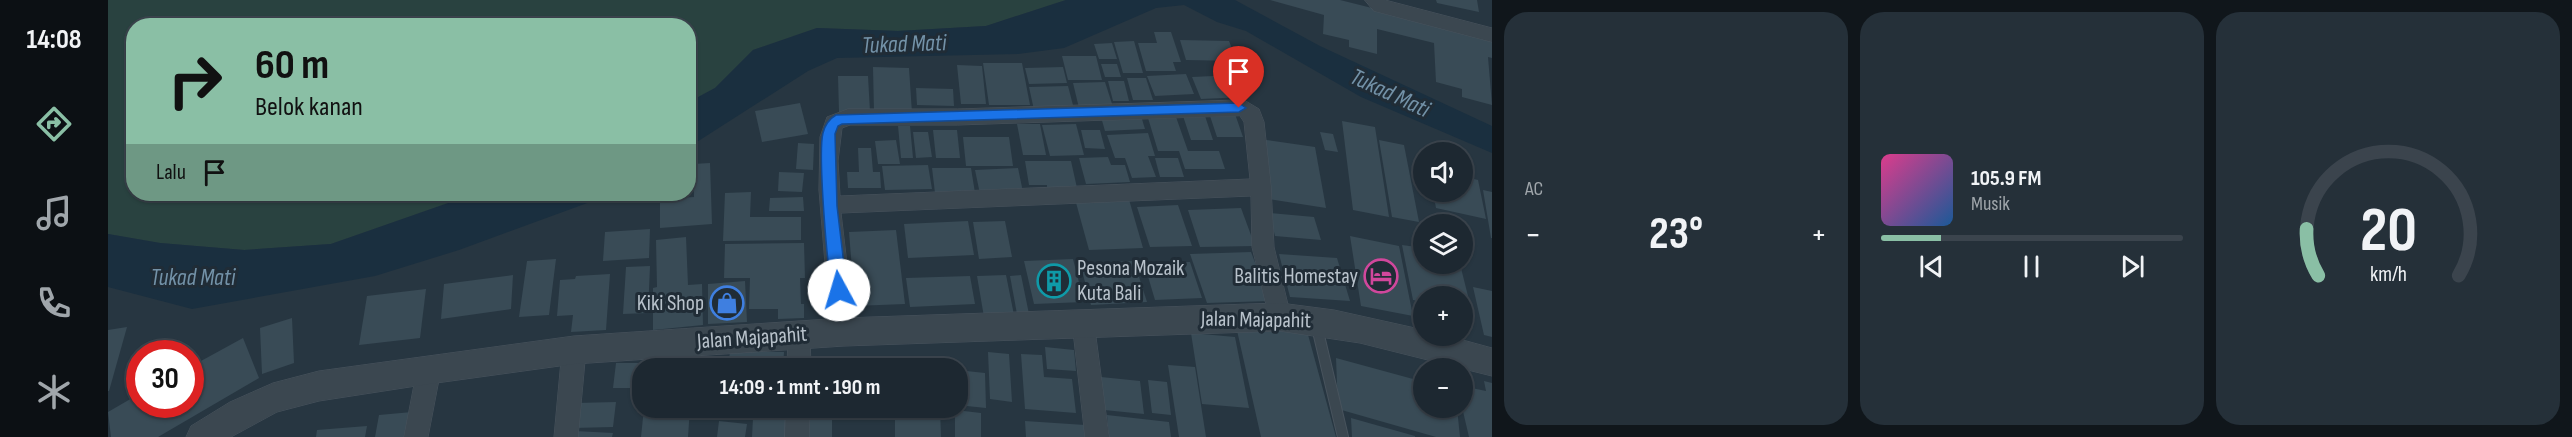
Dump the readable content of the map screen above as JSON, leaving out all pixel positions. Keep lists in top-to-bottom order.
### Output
{
  "streets": {
    "street": ["Jalan Majapahit"]
  },
  "water": ["Tukad Mati"],
  "places": {
    "hotel": ["Balitis Homestay"],
    "building": ["Pesona Mozaik Kuta Bali"],
    "shop": ["Kiki Shop"]
  },
  "page": {
    "tabs": "14:08",
    "tile": "AC",
    "turn": ["60 m", "Belok kanan"],
    "map_buttons": ["+", "−"],
    "then": "Lalu",
    "song": ["105.9 FM", "Musik"],
    "heat": ["−", "23°", "+"],
    "limit": "30",
    "trip": "14:09 · 1 mnt · 190 m",
    "gauge": ["20", "km/h"]
  }
}
